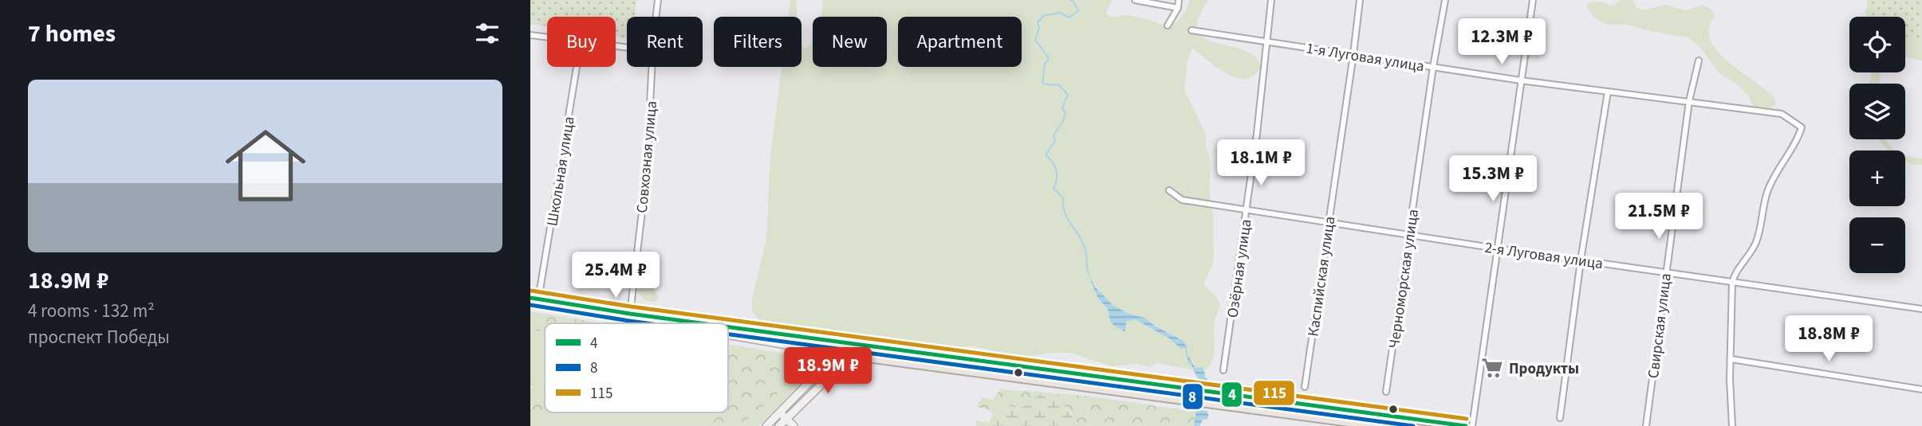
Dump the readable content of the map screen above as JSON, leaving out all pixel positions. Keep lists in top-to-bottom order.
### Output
{
  "streets": {
    "street": [
      "1-я Луговая улица",
      "Совхозная улица",
      "Школьная улица",
      "2-я Луговая улица",
      "Озёрная улица",
      "Каспийская улица",
      "Черноморская улица",
      "Свирская улица"
    ]
  },
  "crossings": [
    ["1-я Луговая улица", "2-я Луговая улица"],
    ["1-я Луговая улица", "Озёрная улица"],
    ["1-я Луговая улица", "Каспийская улица"],
    ["1-я Луговая улица", "Черноморская улица"],
    ["1-я Луговая улица", "Свирская улица"],
    ["2-я Луговая улица", "Озёрная улица"],
    ["2-я Луговая улица", "Каспийская улица"],
    ["2-я Луговая улица", "Черноморская улица"],
    ["2-я Луговая улица", "Свирская улица"]
  ],
  "places": {
    "supermarket": ["Продукты"]
  },
  "lines": ["transit line 115", "transit line 4", "transit line 8"],
  "legend": ["4", "8", "115"],
  "page": {
    "heading": "7 homes",
    "map_buttons": ["+", "−"],
    "chip": [
      "Buy",
      "Rent",
      "Filters",
      "New",
      "Apartment"
    ],
    "price": [
      "12.3M ₽",
      "18.1M ₽",
      "15.3M ₽",
      "21.5M ₽",
      "25.4M ₽",
      "18.8M ₽",
      "18.9M ₽"
    ],
    "list": [
      {
        "name": "18.9M ₽",
        "note": "4 rooms · 132 m² · проспект Победы"
      }
    ]
  }
}
